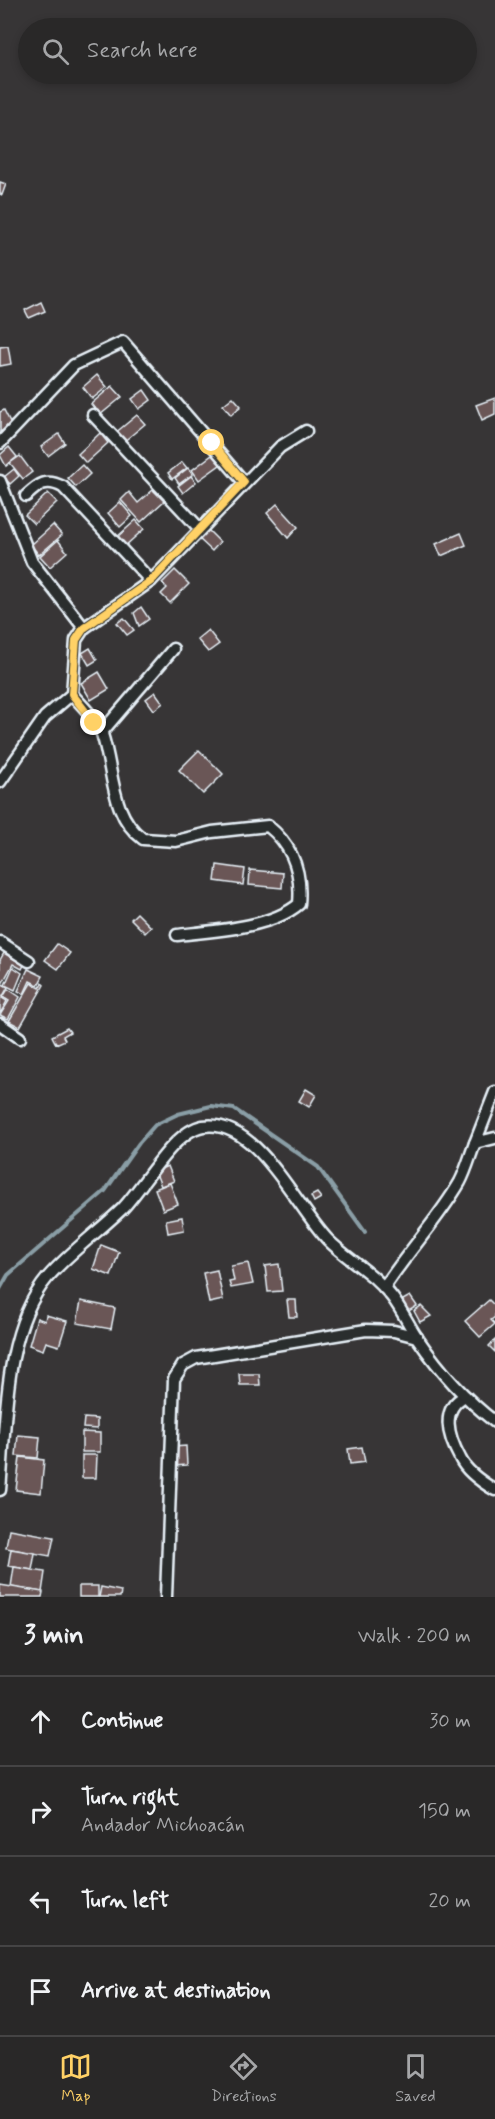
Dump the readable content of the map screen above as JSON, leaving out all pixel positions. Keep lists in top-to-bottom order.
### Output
{
  "page": {
    "search": "Search here",
    "heading": ["3 min", "Walk · 200 m"],
    "list": [
      ["Continue", "30 m"],
      ["Turn right", "Andador Michoacán", "150 m"],
      ["Turn left", "20 m"],
      "Arrive at destination"
    ],
    "nav": ["Map", "Directions", "Saved"]
  }
}
